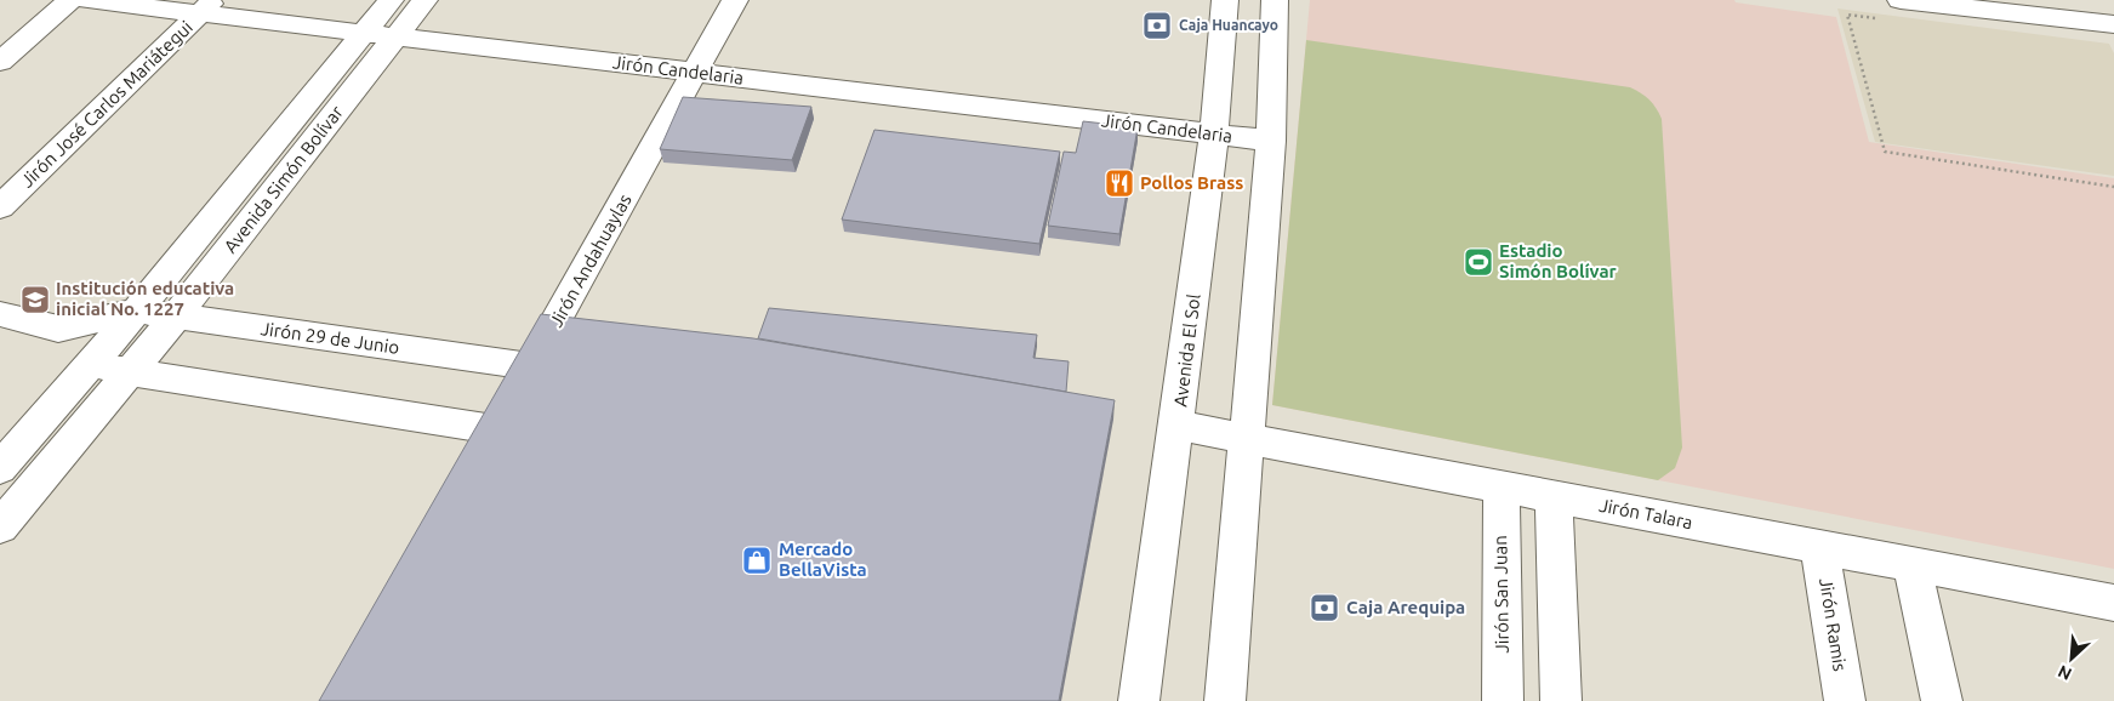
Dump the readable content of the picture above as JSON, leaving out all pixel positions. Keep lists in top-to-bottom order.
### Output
{
  "streets": {
    "street": [
      "Jirón Candelaria",
      "Jirón José Carlos Mariátegui",
      "Avenida Simón Bolívar",
      "Jirón Andahuaylas",
      "Jirón 29 de Junio",
      "Avenida El Sol",
      "Jirón Talara",
      "Jirón San Juan",
      "Jirón Ramis"
    ]
  },
  "crossings": [
    ["Jirón Candelaria", "Jirón José Carlos Mariátegui"],
    ["Jirón Candelaria", "Avenida Simón Bolívar"],
    ["Jirón Candelaria", "Jirón Andahuaylas"],
    ["Jirón Candelaria", "Avenida El Sol"],
    ["Avenida Simón Bolívar", "Jirón 29 de Junio"],
    ["Jirón Andahuaylas", "Jirón 29 de Junio"],
    ["Avenida El Sol", "Jirón Talara"],
    ["Jirón Talara", "Jirón San Juan"],
    ["Jirón Talara", "Jirón Ramis"]
  ],
  "places": {
    "bank": ["Caja Huancayo", "Caja Arequipa"],
    "restaurant": ["Pollos Brass"],
    "sports": ["Estadio Simón Bolívar"],
    "school or university": ["Institución educativa inicial No. 1227"],
    "shop": ["Mercado BellaVista"]
  },
  "north": "bottom left"
}
